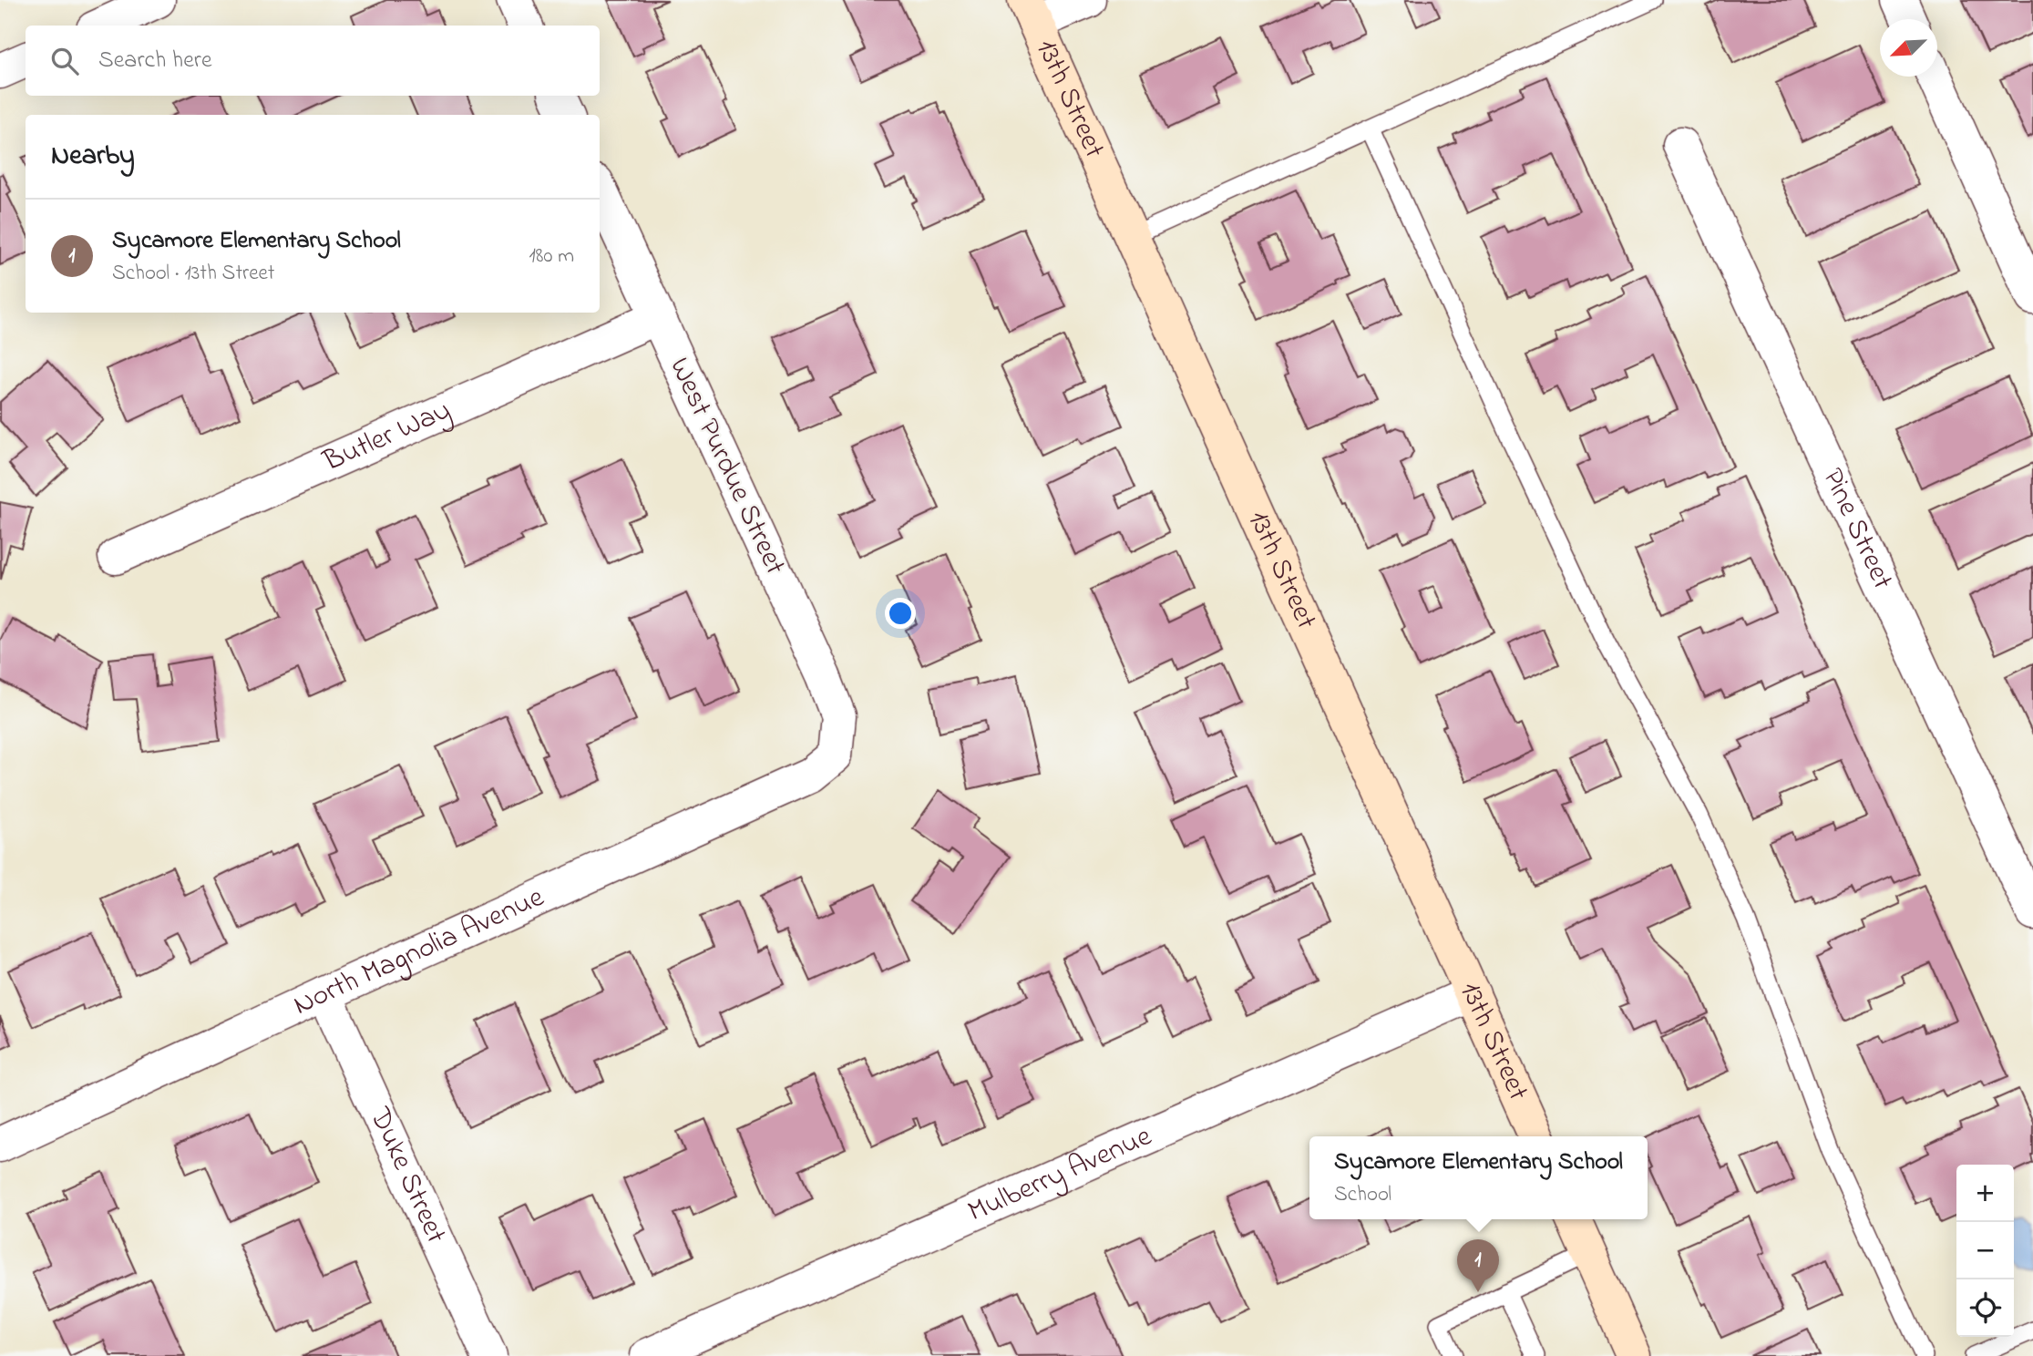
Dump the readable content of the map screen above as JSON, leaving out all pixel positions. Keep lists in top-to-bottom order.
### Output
{
  "streets": {
    "street": [
      "13th Street",
      "Butler Way",
      "West Purdue Street",
      "Pine Street",
      "North Magnolia Avenue",
      "Mulberry Avenue",
      "Duke Street"
    ]
  },
  "crossings": [
    ["13th Street", "Mulberry Avenue"],
    ["Butler Way", "West Purdue Street"],
    ["West Purdue Street", "North Magnolia Avenue"],
    ["North Magnolia Avenue", "Duke Street"]
  ],
  "north": "bottom left",
  "page": {
    "search": "Search here",
    "heading": "Nearby",
    "list": [
      {
        "mark": "1",
        "name": "Sycamore Elementary School",
        "note": "School · 13th Street",
        "value": "180 m"
      }
    ],
    "popup": ["Sycamore Elementary School", "School"],
    "map_buttons": ["+", "−"],
    "pins": "1"
  }
}
